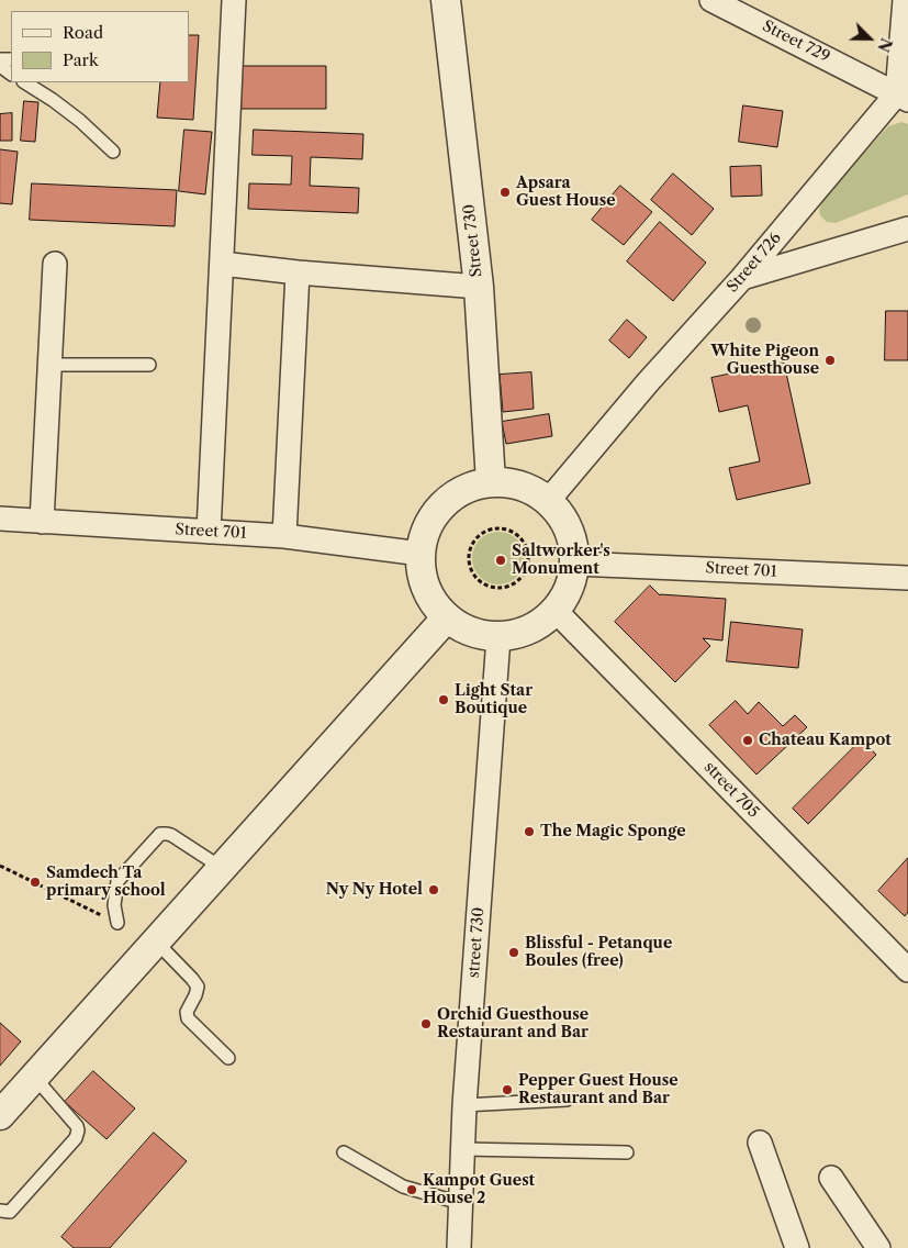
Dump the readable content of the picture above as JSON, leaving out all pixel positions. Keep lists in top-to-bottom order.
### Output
{
  "streets": {
    "street": [
      "Street 729",
      "Street 730",
      "Street 726",
      "Street 701",
      "street 705",
      "street 730"
    ]
  },
  "crossings": [
    ["Street 729", "Street 726"]
  ],
  "places": [
    "Apsara Guest House",
    "White Pigeon Guesthouse",
    "Saltworker's Monument",
    "Light Star Boutique",
    "Chateau Kampot",
    "The Magic Sponge",
    "Samdech Ta primary school",
    "Ny Ny Hotel",
    "Blissful - Petanque Boules (free)",
    "Orchid Guesthouse Restaurant and Bar",
    "Pepper Guest House Restaurant and Bar",
    "Kampot Guest House 2"
  ],
  "legend": ["Road", "Park"],
  "north": "bottom right"
}
